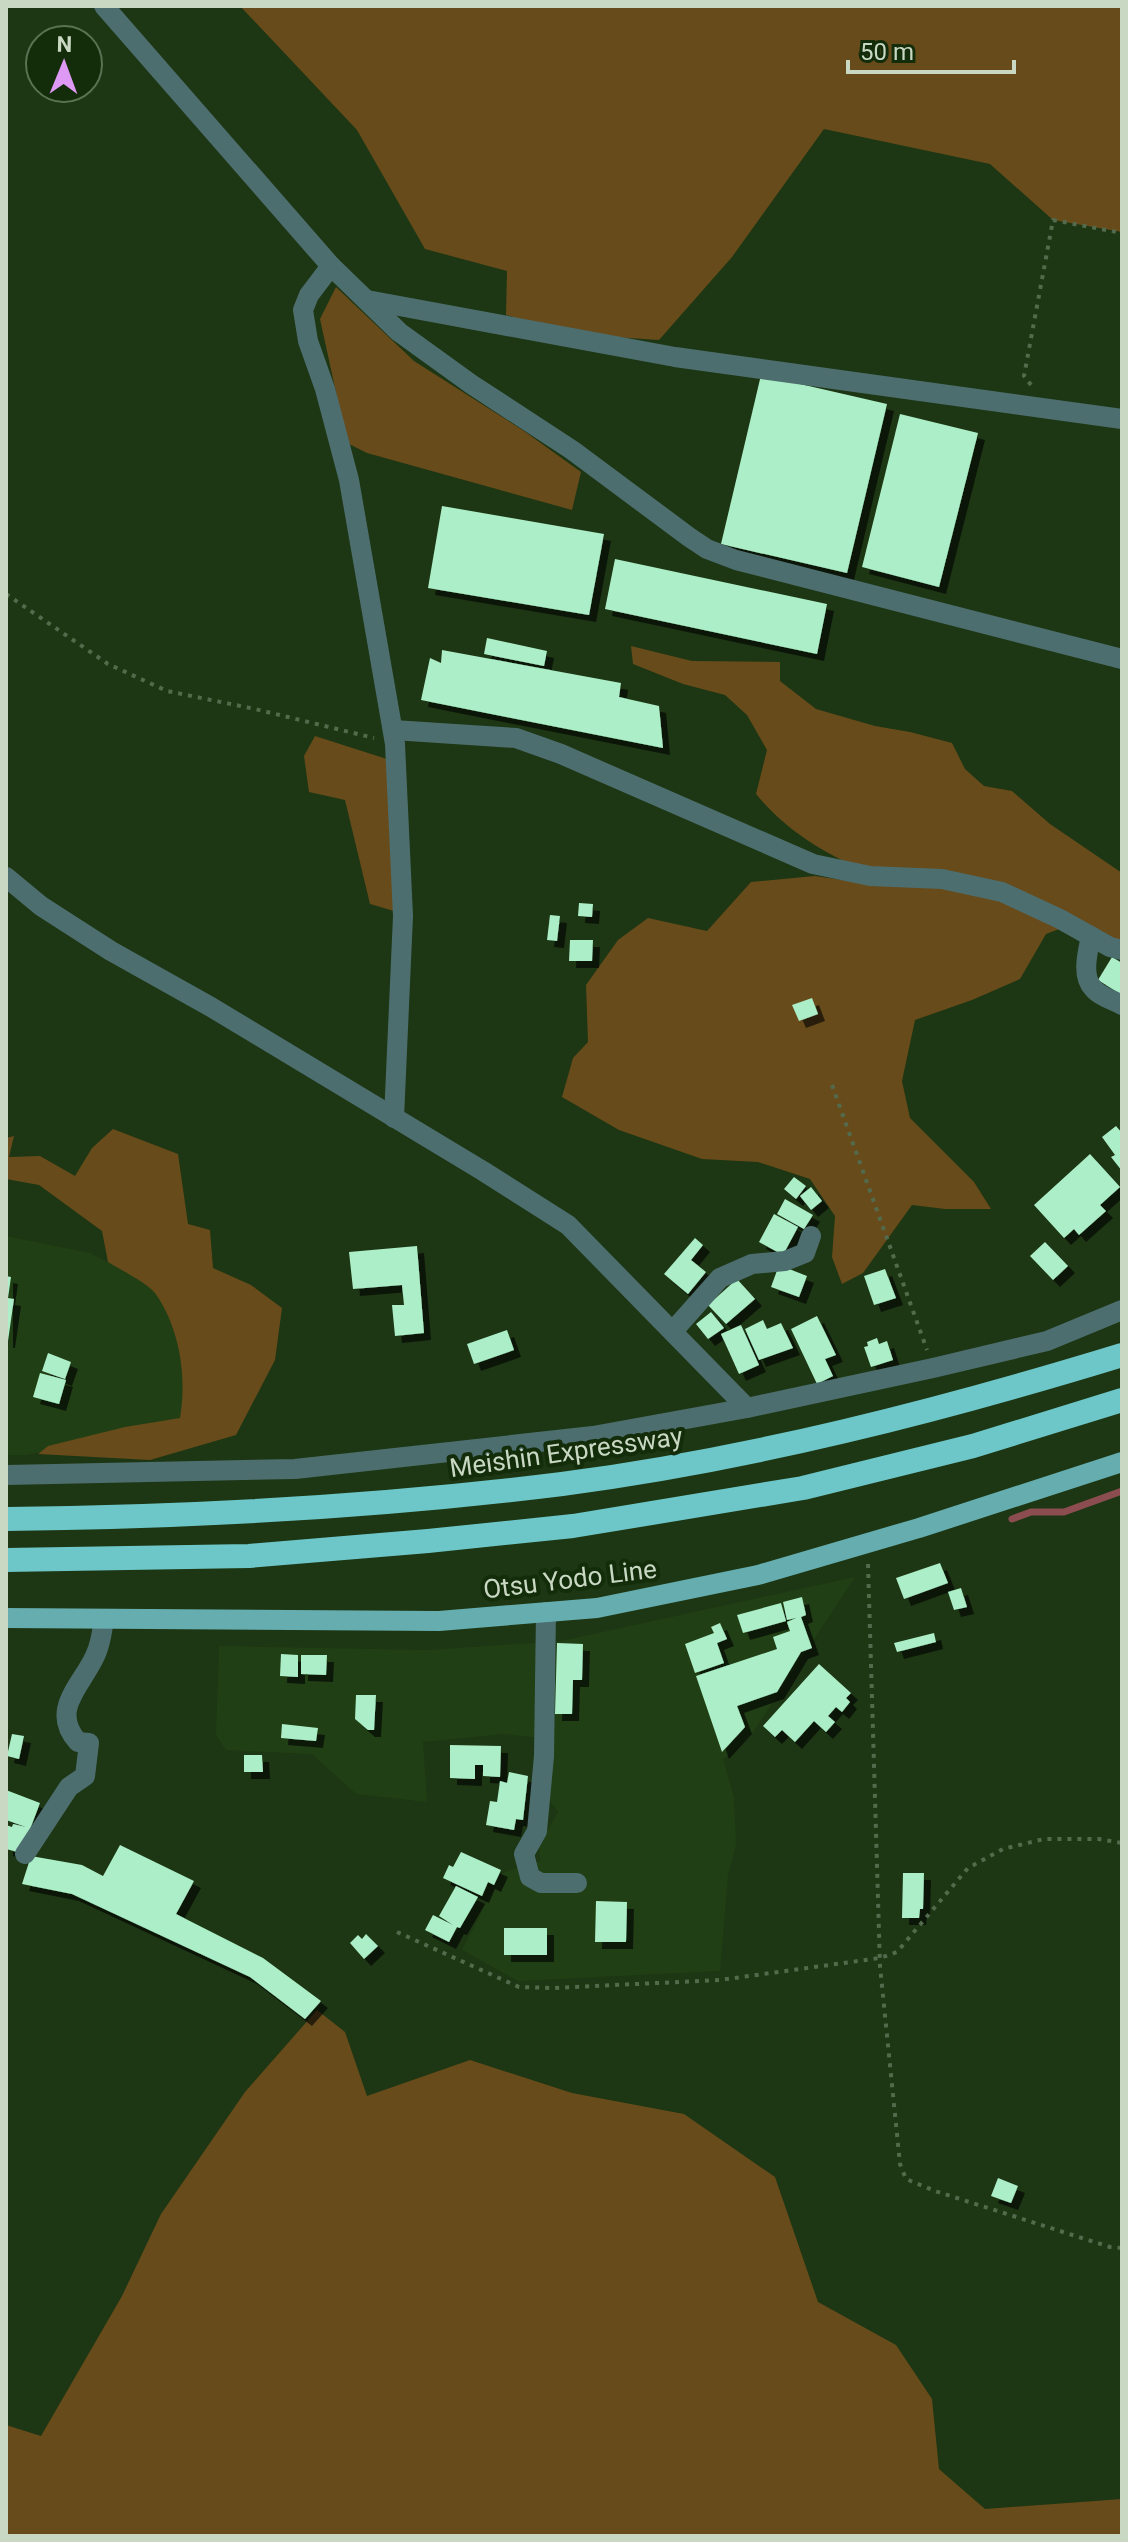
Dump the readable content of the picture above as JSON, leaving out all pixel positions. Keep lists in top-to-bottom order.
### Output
{
  "streets": {
    "highway": ["Meishin Expressway"],
    "main road": ["Otsu Yodo Line"]
  },
  "scale_bar": "50 m",
  "north": "top"
}
